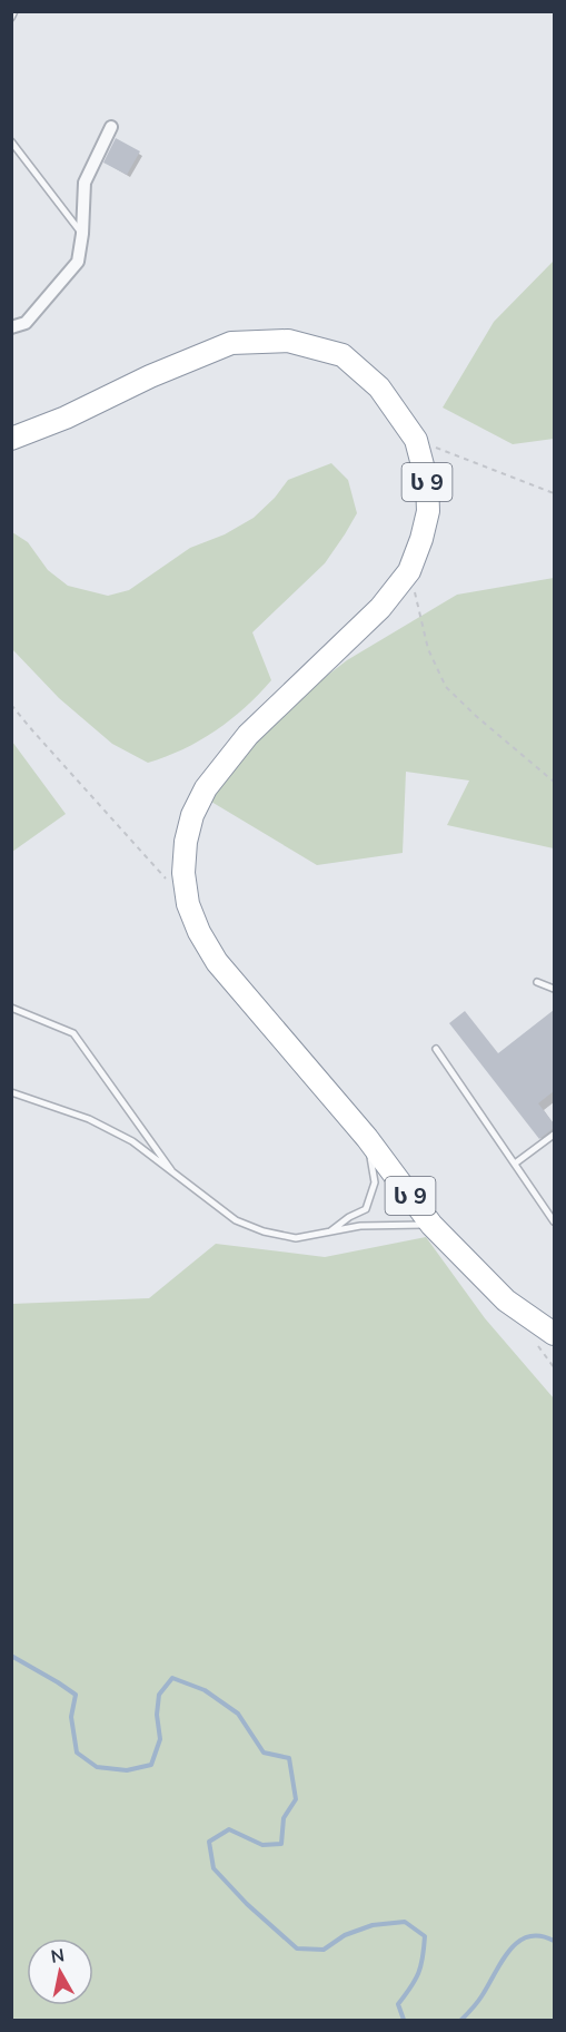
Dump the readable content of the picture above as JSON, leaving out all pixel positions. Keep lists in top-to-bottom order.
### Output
{
  "streets": {
    "highway": ["ს 9"]
  },
  "north": "top"
}
